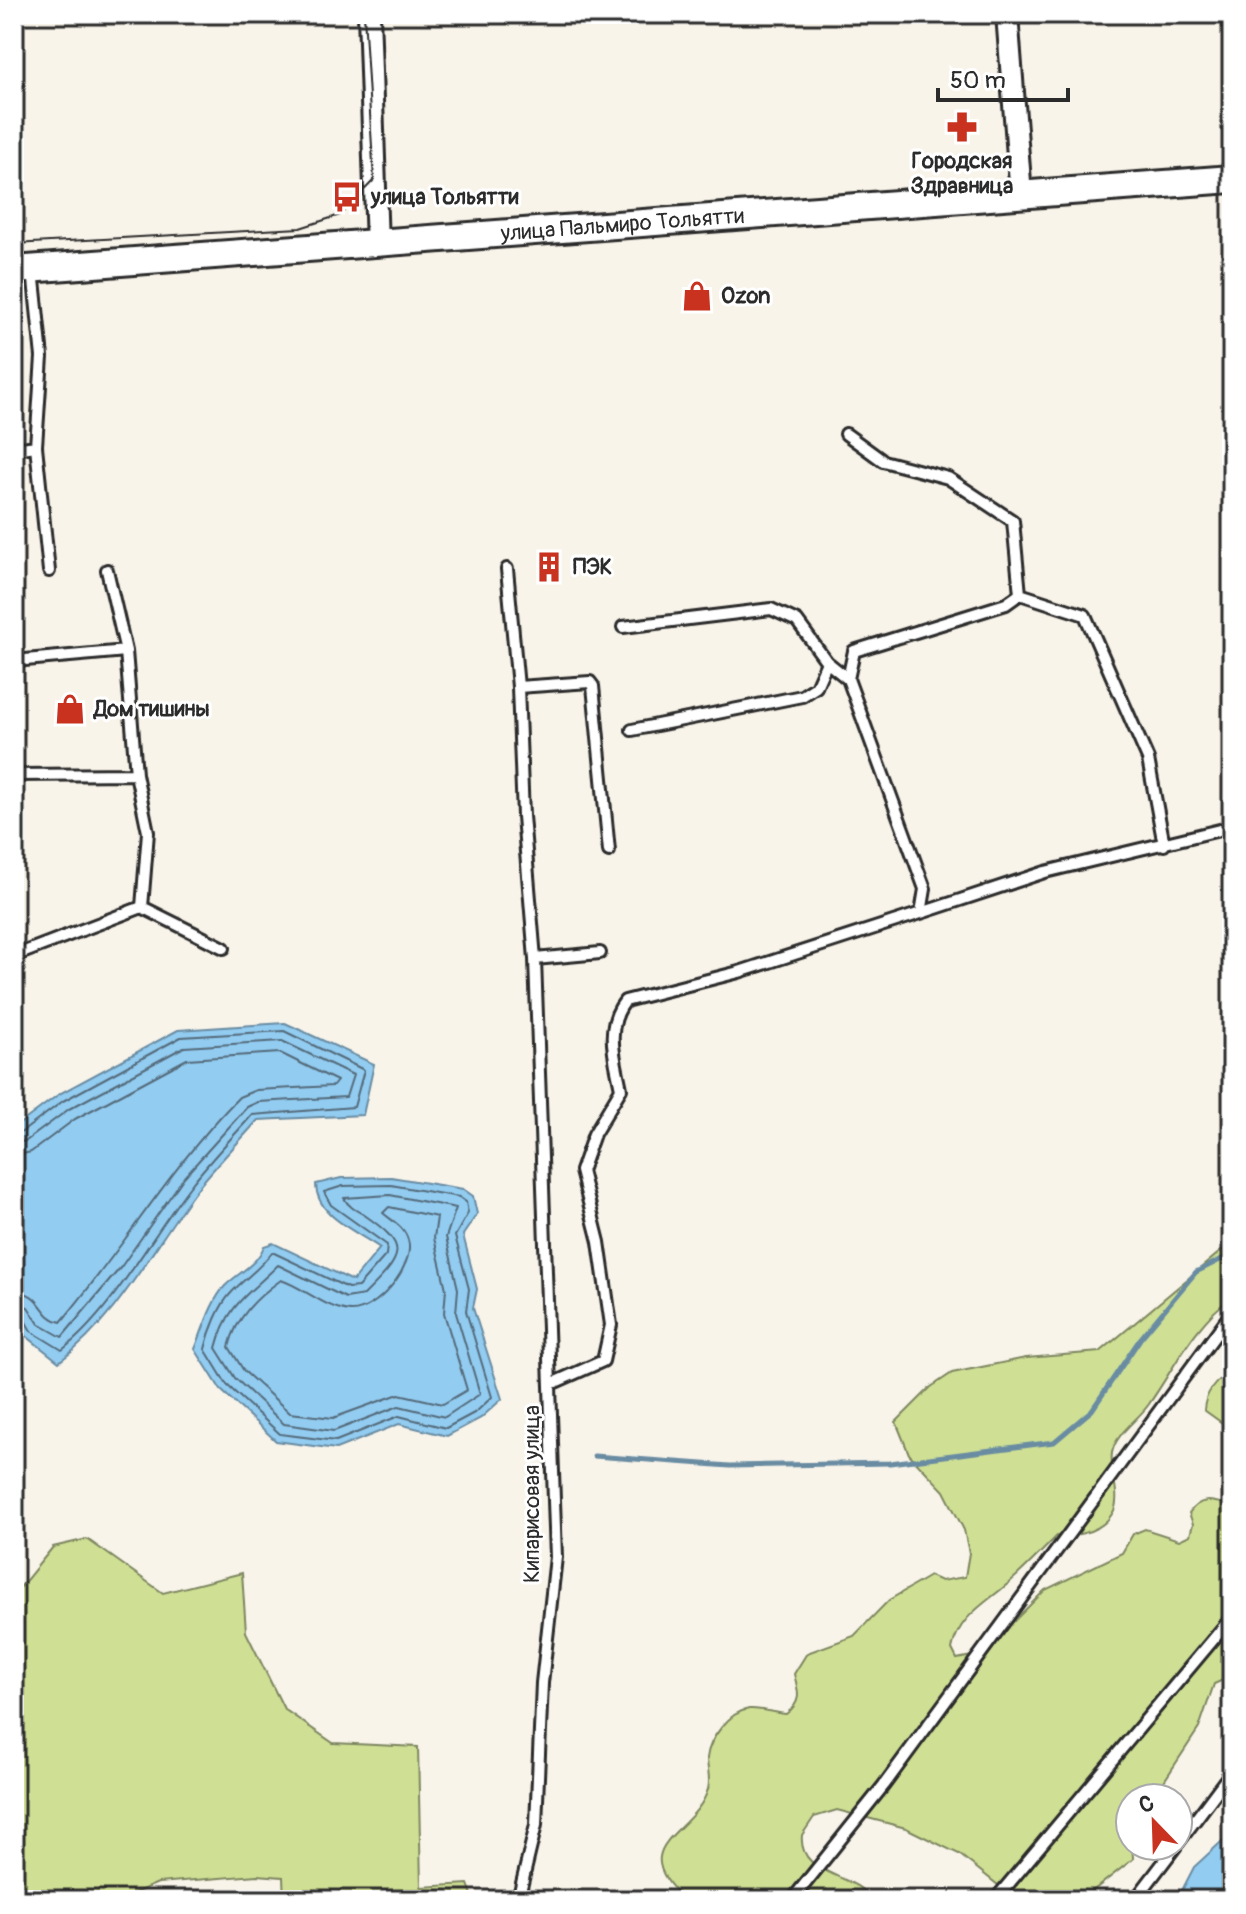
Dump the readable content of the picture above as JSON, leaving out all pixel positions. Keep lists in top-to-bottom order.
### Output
{
  "streets": {
    "street": ["улица Пальмиро Тольятти"],
    "lane": ["Кипарисовая улица"]
  },
  "places": {
    "pharmacy": ["Городская Здравница"],
    "bus stop": ["улица Тольятти"],
    "shop": ["Ozon", "Дом тишины"],
    "building": ["ПЭК"]
  },
  "scale_bar": "50 m",
  "north": "top left"
}
